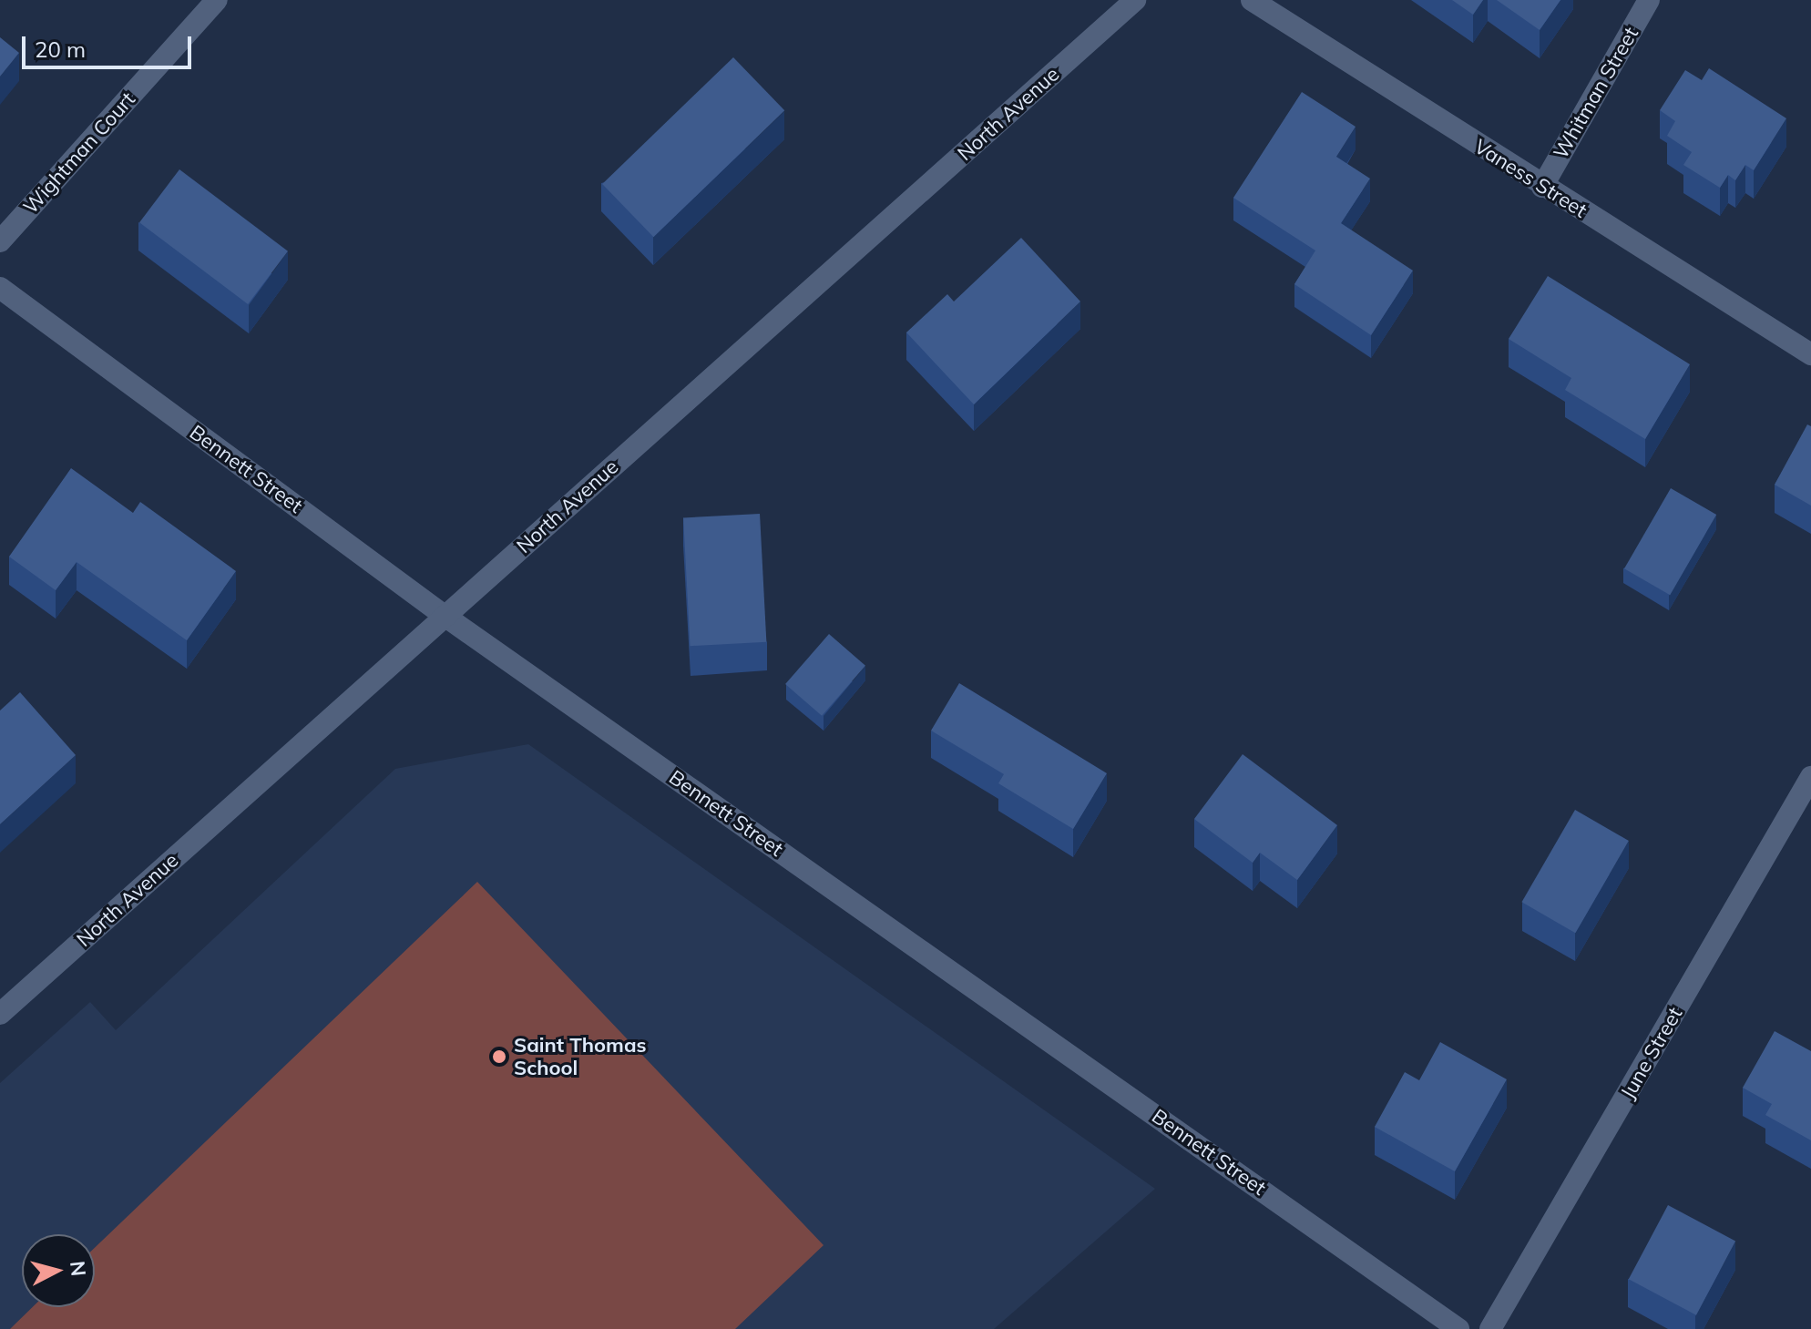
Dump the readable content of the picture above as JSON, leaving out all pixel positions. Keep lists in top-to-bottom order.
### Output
{
  "streets": {
    "street": [
      "Whitman Street",
      "North Avenue",
      "Wightman Court",
      "Vaness Street",
      "Bennett Street",
      "June Street"
    ]
  },
  "crossings": [
    ["Whitman Street", "Vaness Street"],
    ["North Avenue", "Bennett Street"]
  ],
  "places": ["Saint Thomas School"],
  "scale_bar": "20 m",
  "north": "right"
}
